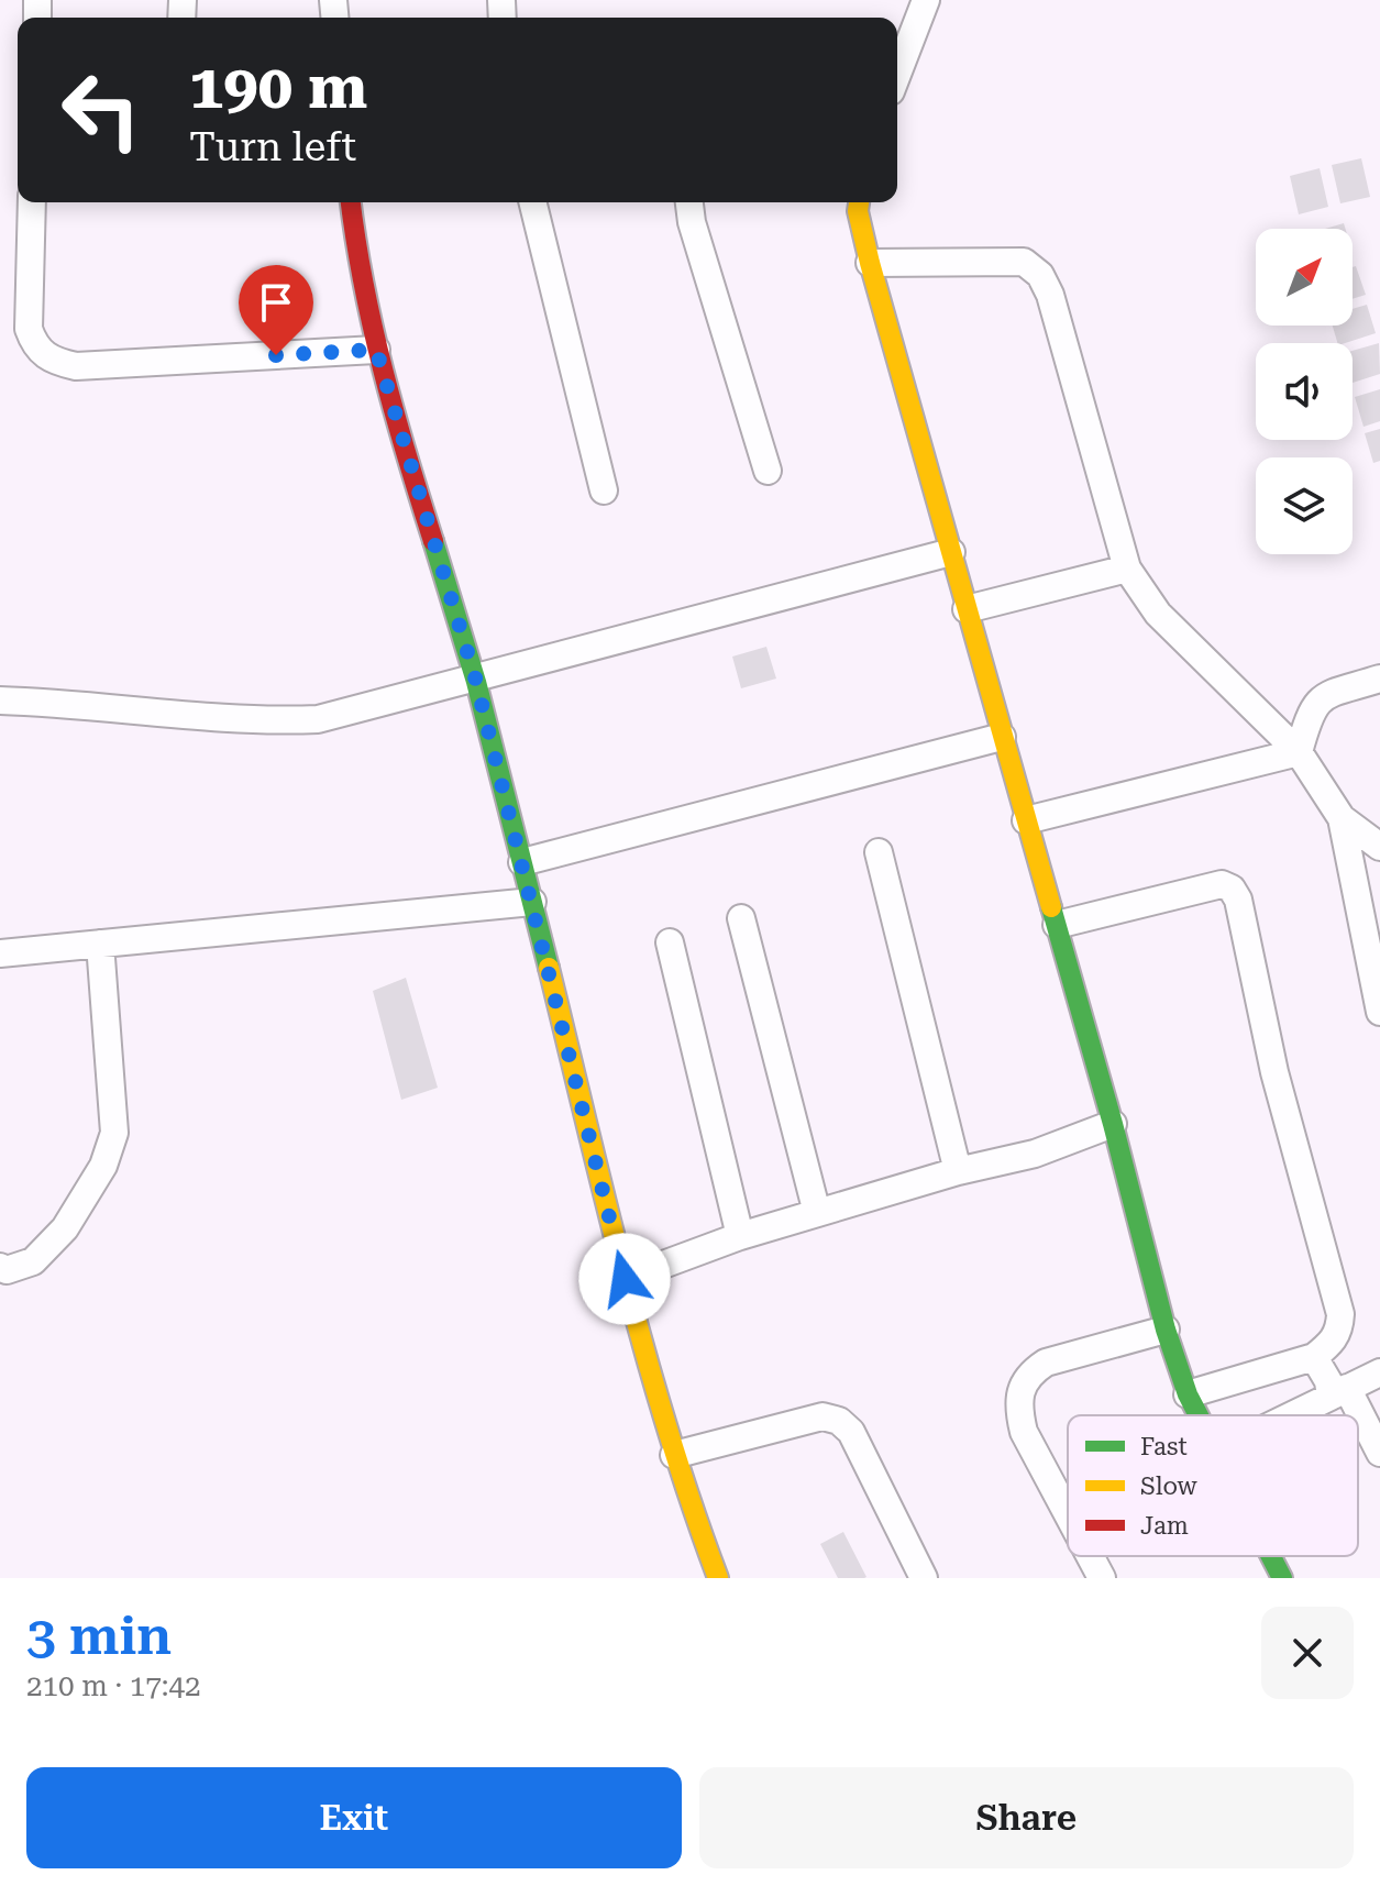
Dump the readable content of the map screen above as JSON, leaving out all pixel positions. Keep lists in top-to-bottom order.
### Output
{
  "legend": ["Fast", "Slow", "Jam"],
  "north": "top right",
  "page": {
    "turn": ["190 m", "Turn left"],
    "heading": ["3 min", "210 m · 17:42"],
    "buttons": ["Exit", "Share"]
  }
}
